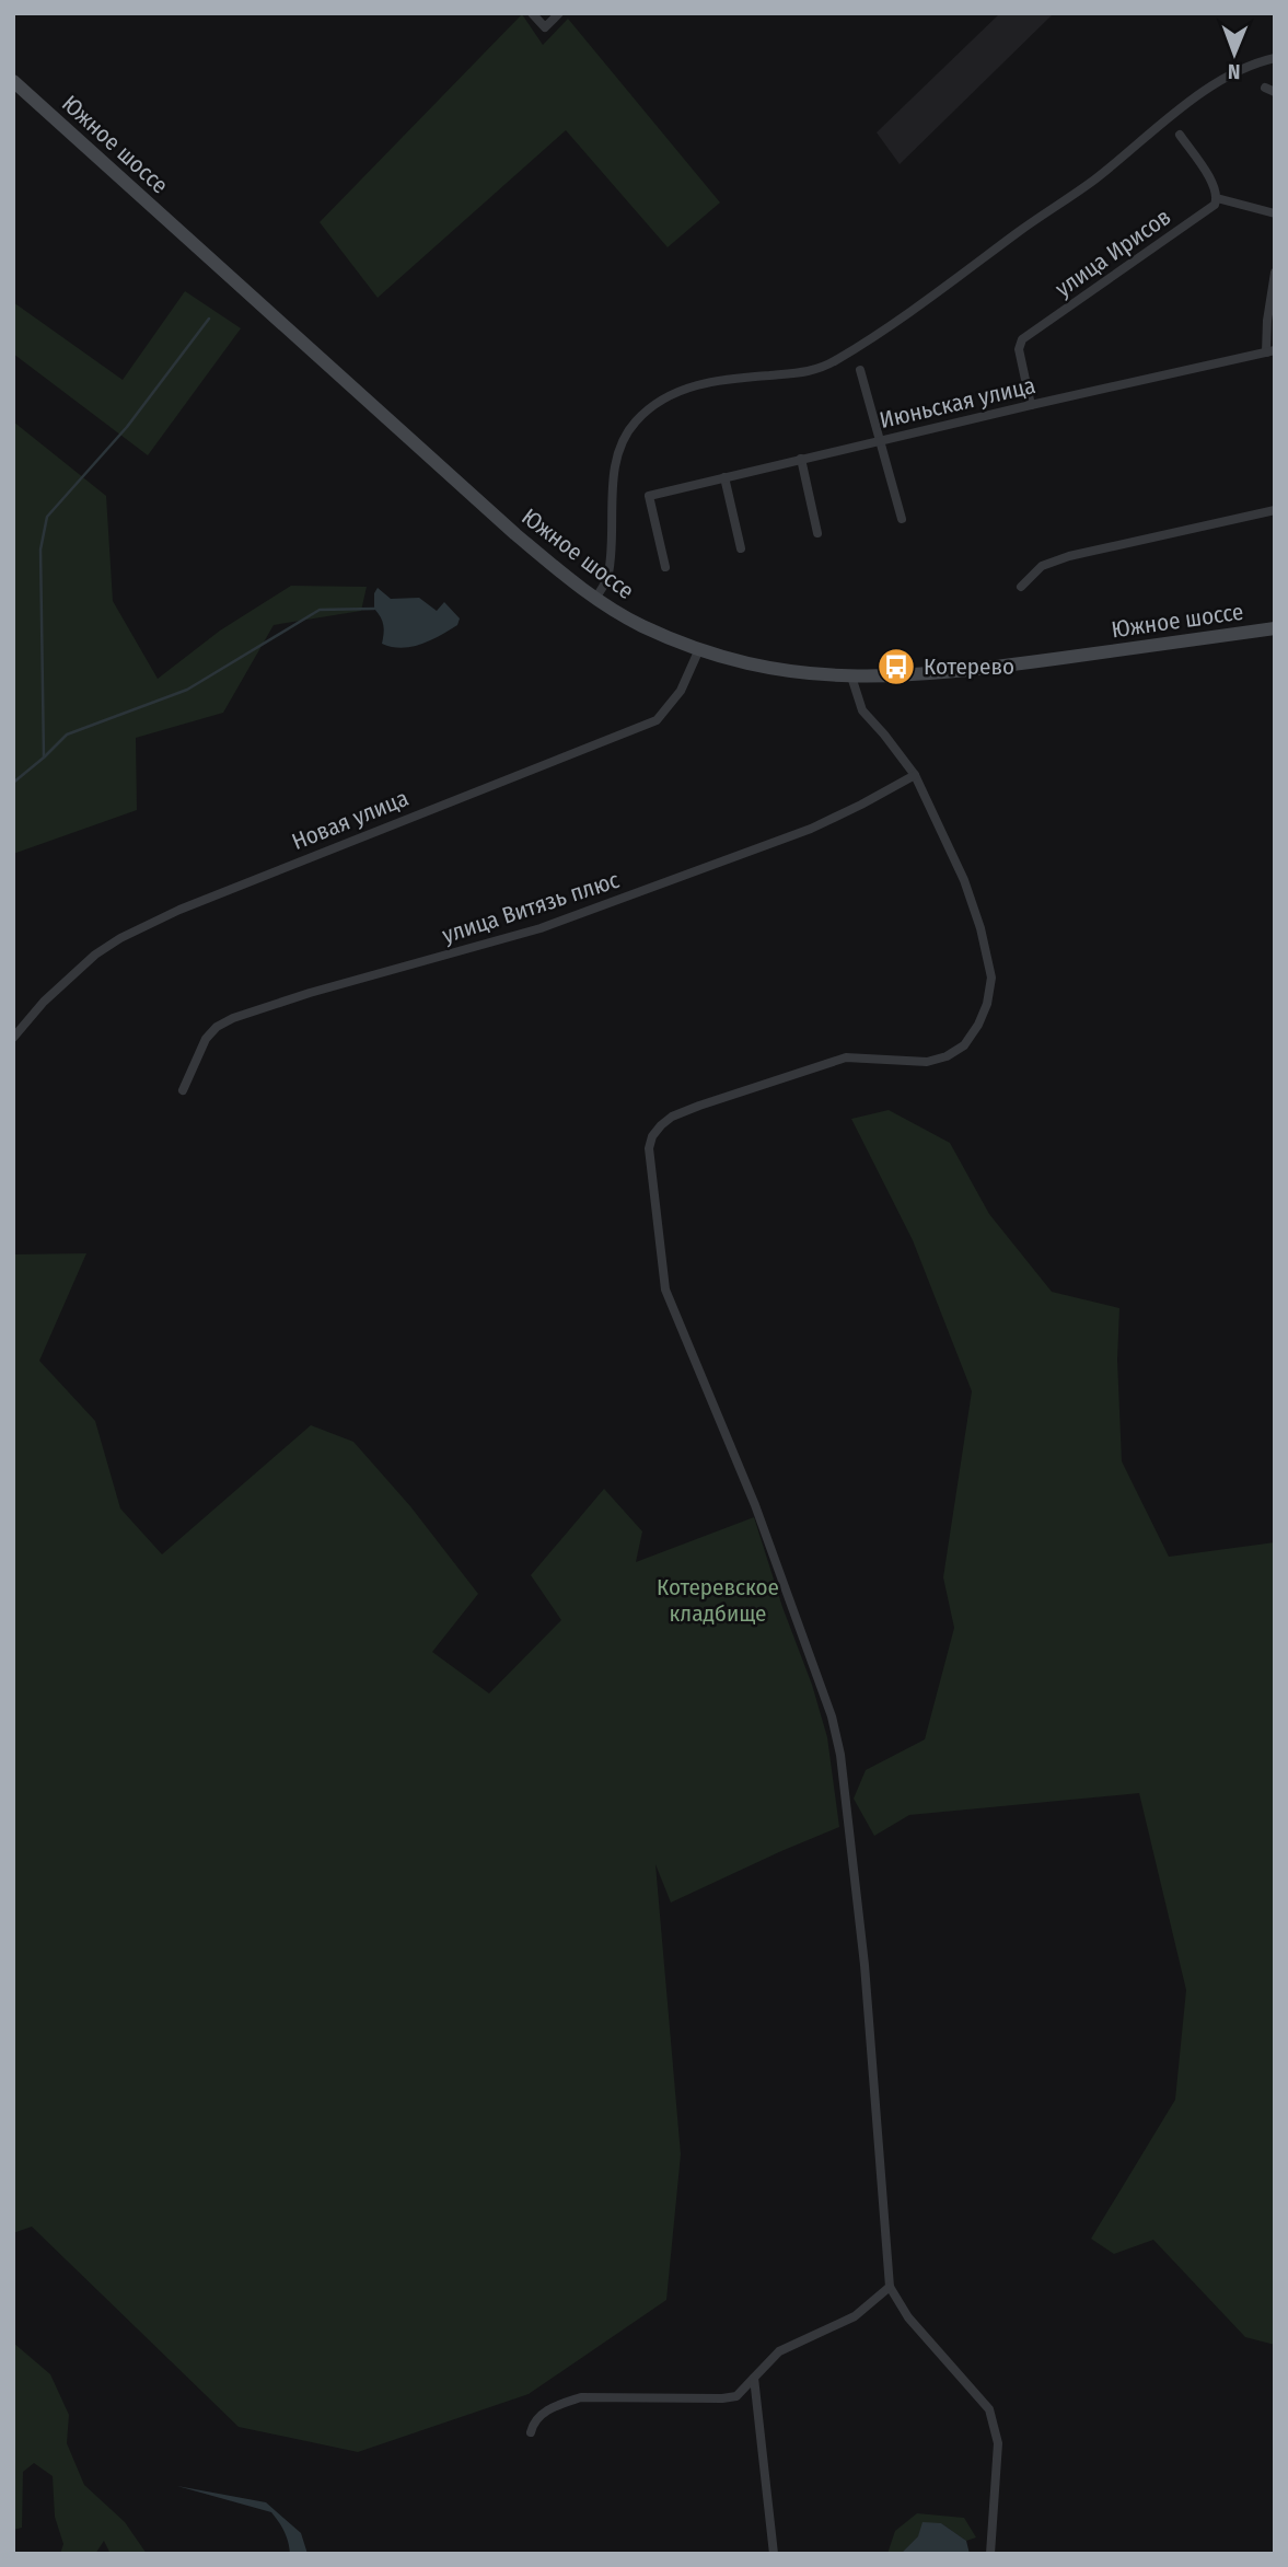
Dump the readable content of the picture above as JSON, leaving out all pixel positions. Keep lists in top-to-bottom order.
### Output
{
  "streets": {
    "main road": ["Южное шоссе"],
    "street": [
      "улица Ирисов",
      "Июньская улица",
      "Новая улица",
      "улица Витязь плюс"
    ]
  },
  "crossings": [
    ["Южное шоссе", "Новая улица"],
    ["улица Ирисов", "Июньская улица"]
  ],
  "parks": ["Котеревское кладбище"],
  "places": {
    "bus stop": ["Котерево"]
  },
  "north": "bottom"
}
